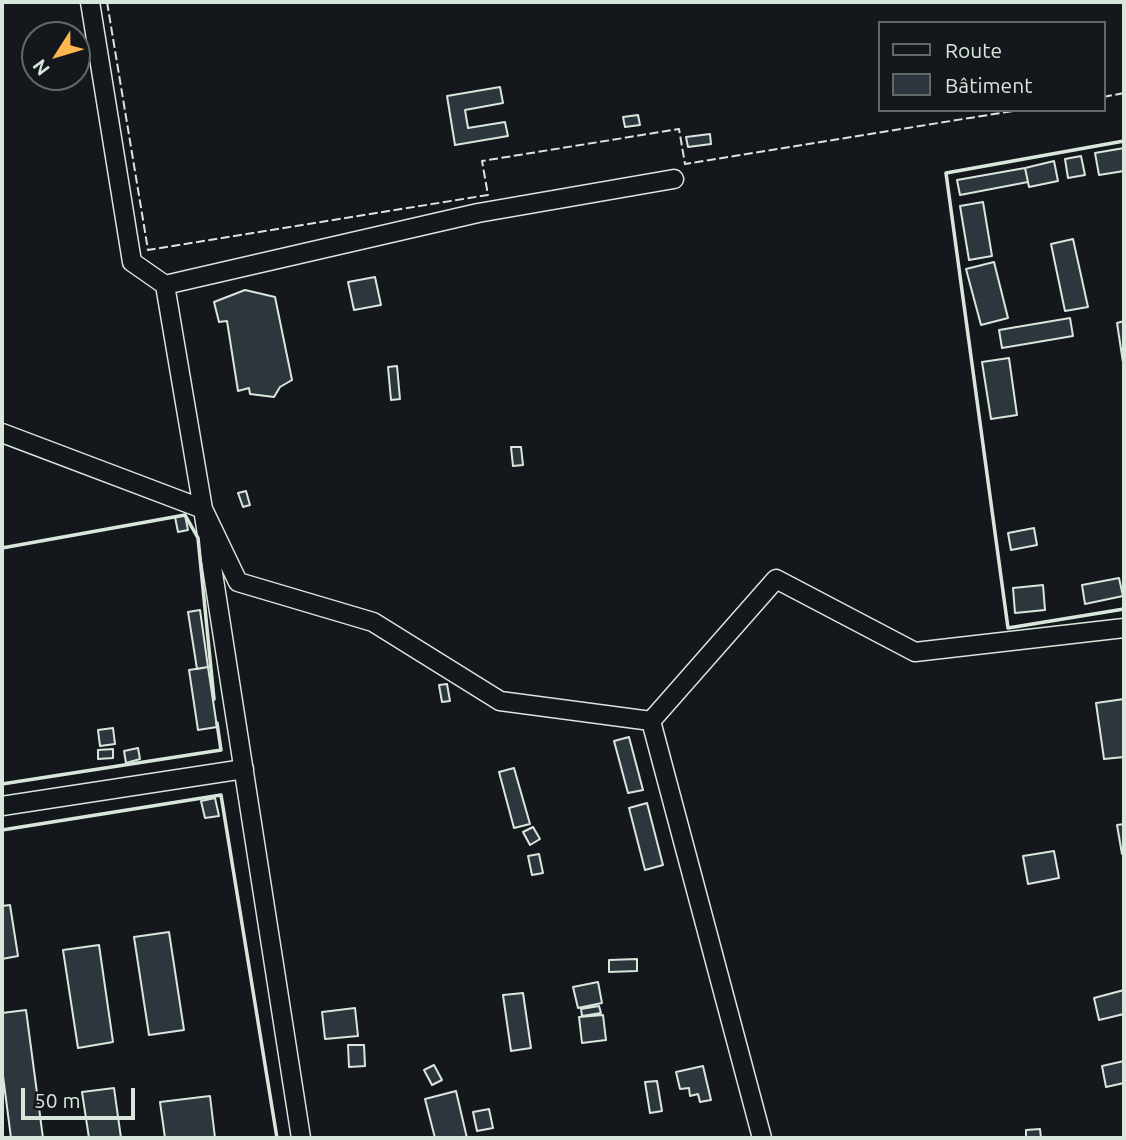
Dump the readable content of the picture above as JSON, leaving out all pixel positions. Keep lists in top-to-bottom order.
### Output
{
  "legend": ["Route", "Bâtiment"],
  "scale_bar": "50 m",
  "north": "bottom left"
}
